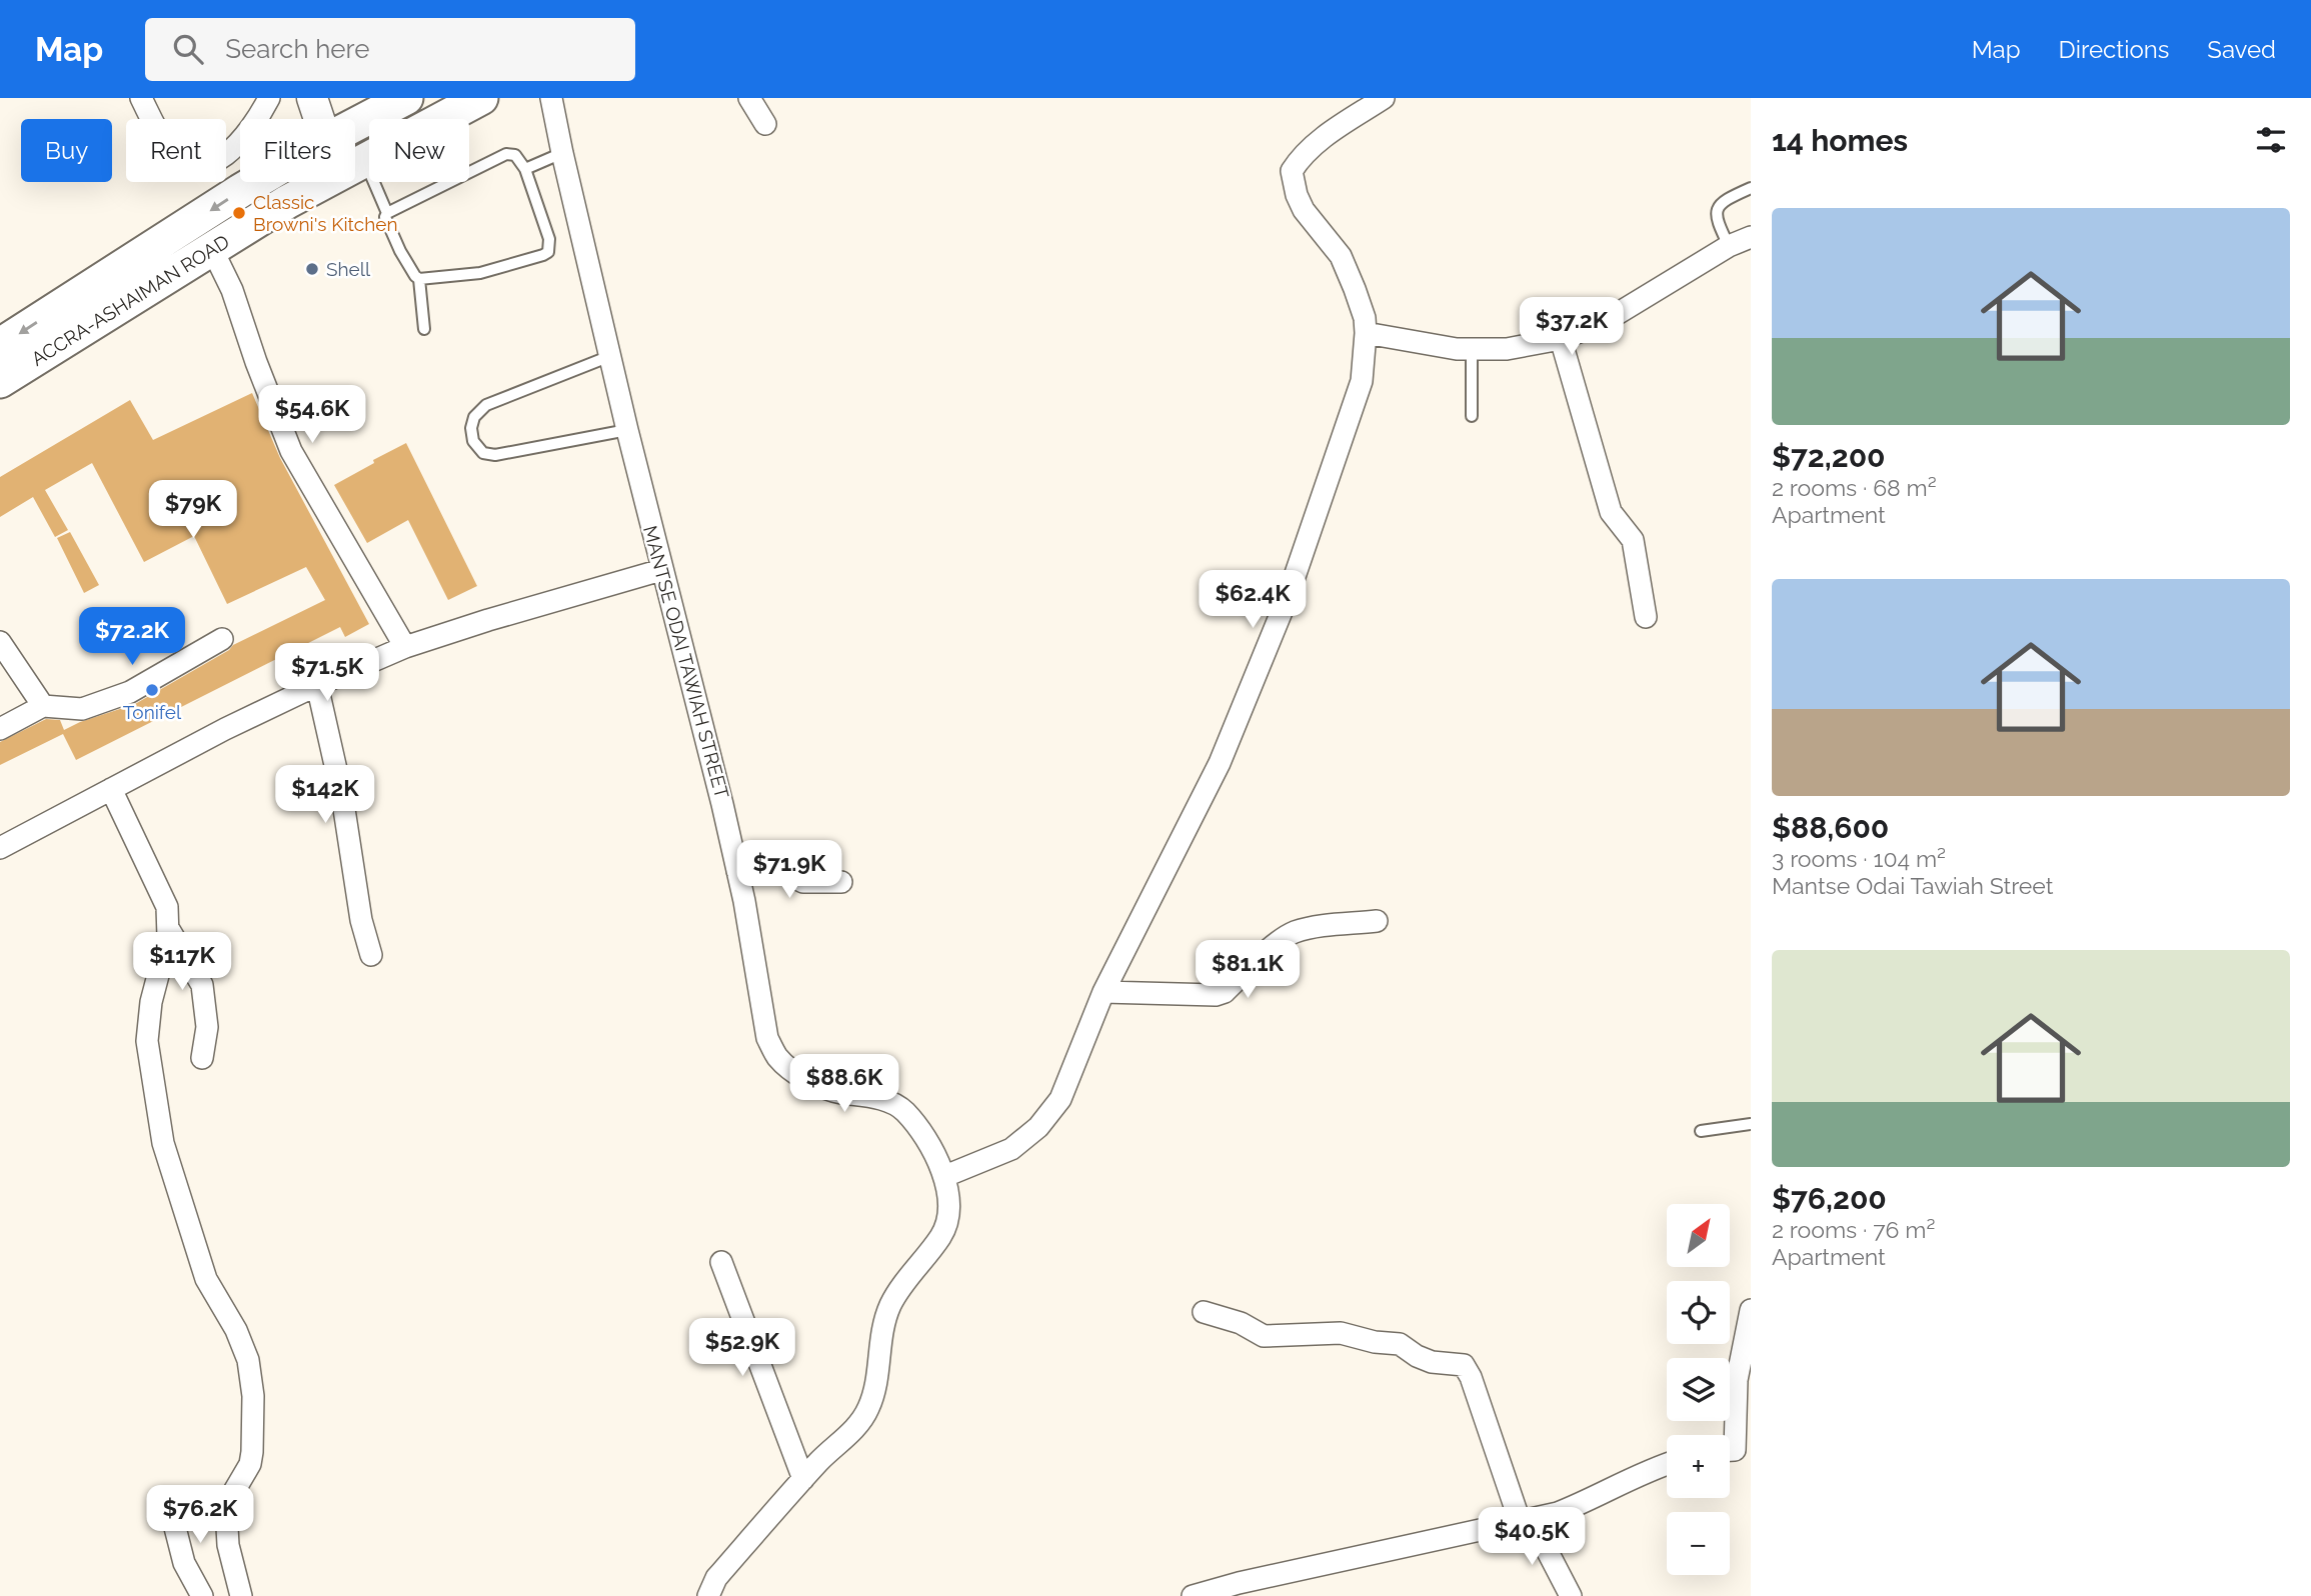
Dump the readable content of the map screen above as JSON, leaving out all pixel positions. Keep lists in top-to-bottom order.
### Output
{
  "streets": {
    "main road": ["ACCRA-ASHAIMAN ROAD"],
    "street": ["MANTSE ODAI TAWIAH STREET"]
  },
  "places": ["Classic Browni's Kitchen", "Shell", "Tonifel"],
  "north": "top right",
  "page": {
    "header": "Map",
    "search": "Search here",
    "nav": ["Map", "Directions", "Saved"],
    "heading": "14 homes",
    "chip": [
      "Buy",
      "Rent",
      "Filters",
      "New"
    ],
    "list": [
      {
        "name": "$72,200",
        "note": "2 rooms · 68 m² · Apartment"
      },
      {
        "name": "$88,600",
        "note": "3 rooms · 104 m² · Mantse Odai Tawiah Street"
      },
      {
        "name": "$76,200",
        "note": "2 rooms · 76 m² · Apartment"
      }
    ],
    "price": [
      "$37.2K",
      "$54.6K",
      "$79K",
      "$62.4K",
      "$72.2K",
      "$71.5K",
      "$142K",
      "$71.9K",
      "$117K",
      "$81.1K",
      "$88.6K",
      "$52.9K",
      "$76.2K",
      "$40.5K"
    ],
    "map_buttons": ["+", "−"]
  }
}
